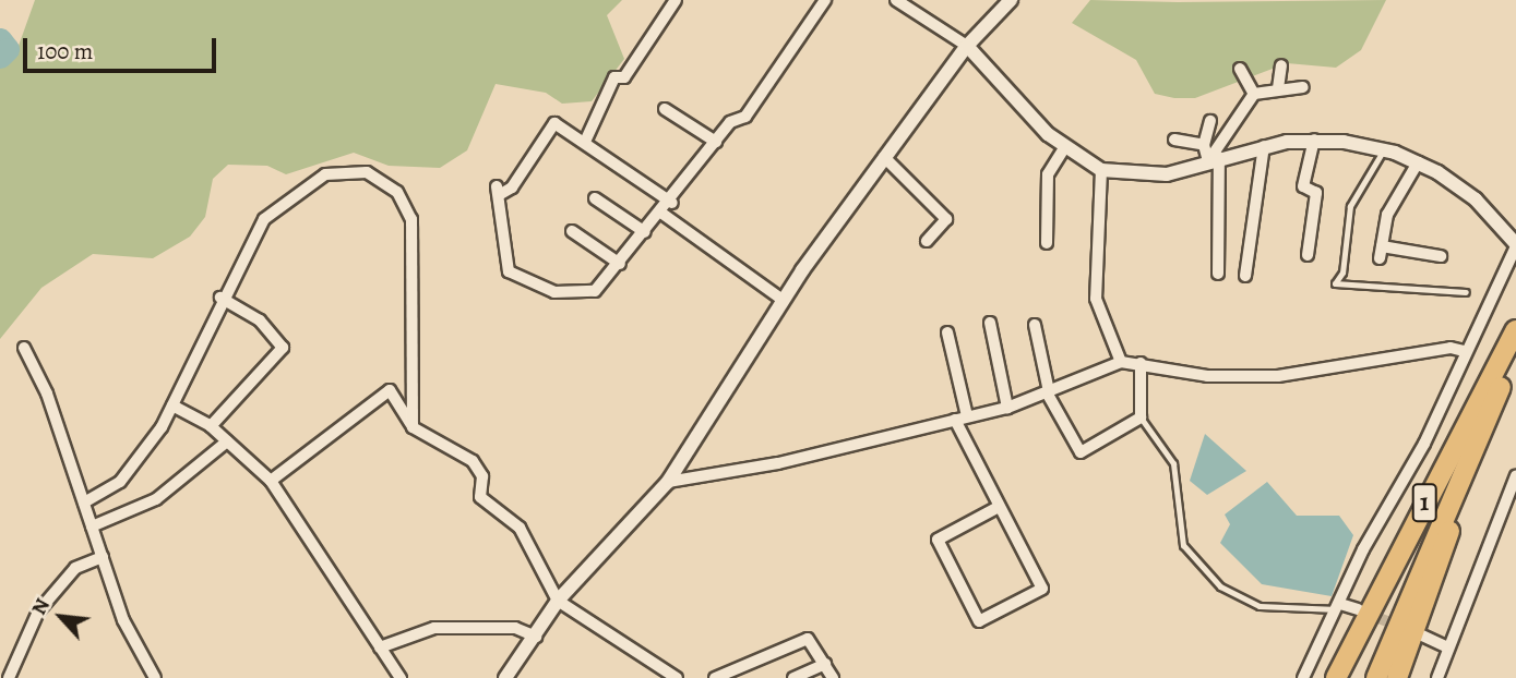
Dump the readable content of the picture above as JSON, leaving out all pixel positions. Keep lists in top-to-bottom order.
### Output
{
  "streets": {
    "highway": ["1"]
  },
  "scale_bar": "100 m",
  "north": "top left"
}
